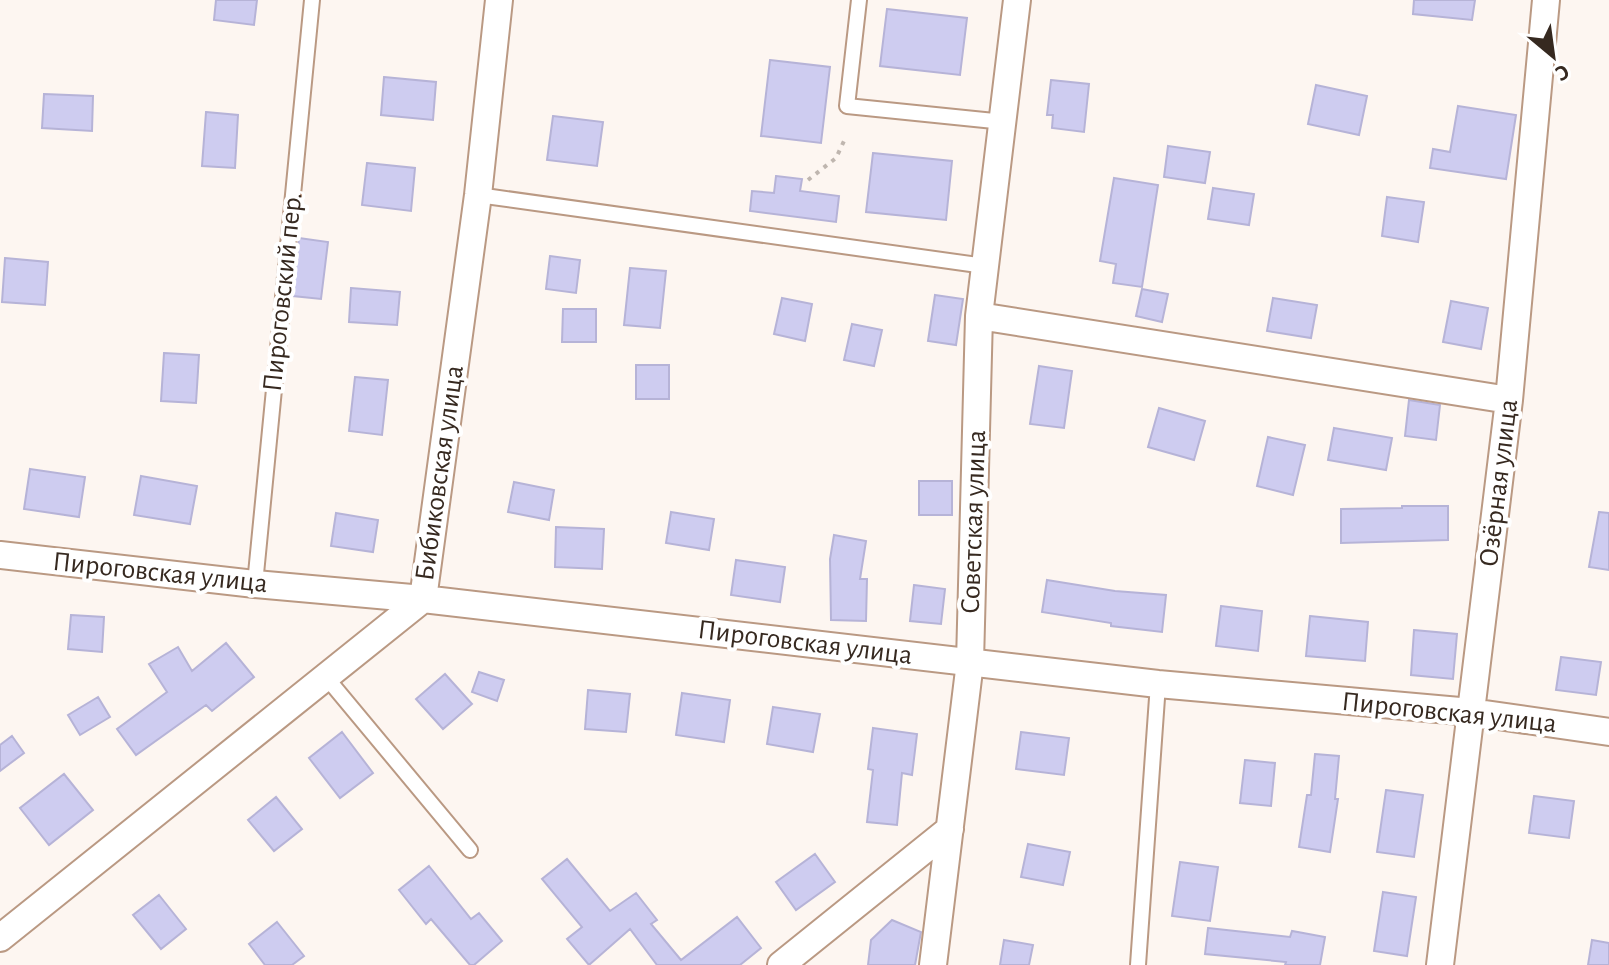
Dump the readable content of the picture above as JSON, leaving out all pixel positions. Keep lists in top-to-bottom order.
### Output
{
  "streets": {
    "street": [
      "Бибиковская улица",
      "Озёрная улица",
      "Советская улица",
      "Пироговская улица"
    ],
    "lane": ["Пироговский пер."]
  },
  "crossings": [
    ["Пироговский пер.", "Пироговская улица"],
    ["Бибиковская улица", "Пироговская улица"],
    ["Озёрная улица", "Пироговская улица"],
    ["Советская улица", "Пироговская улица"]
  ],
  "north": "bottom right"
}
